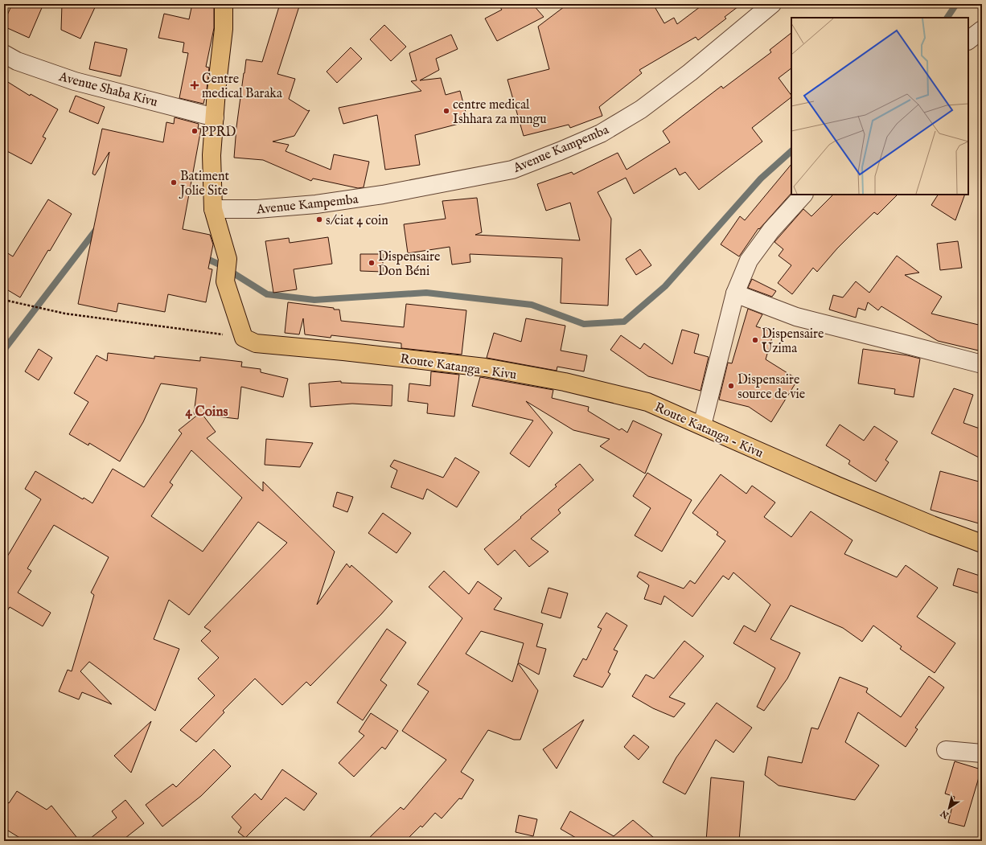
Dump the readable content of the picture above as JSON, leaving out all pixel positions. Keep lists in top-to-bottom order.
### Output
{
  "streets": {
    "highway": ["Route Katanga - Kivu"],
    "street": ["Avenue Shaba Kivu", "Avenue Kampemba"]
  },
  "districts": ["4 Coins"],
  "places": {
    "health": ["Centre medical Baraka"],
    "other": [
      "centre medical Ishhara za mungu",
      "PPRD",
      "Batiment Jolie Site",
      "s/ciat 4 coin",
      "Dispensaire Don Béni",
      "Dispensaire Uzima",
      "Dispensaire source de vie"
    ]
  },
  "north": "bottom left"
}
